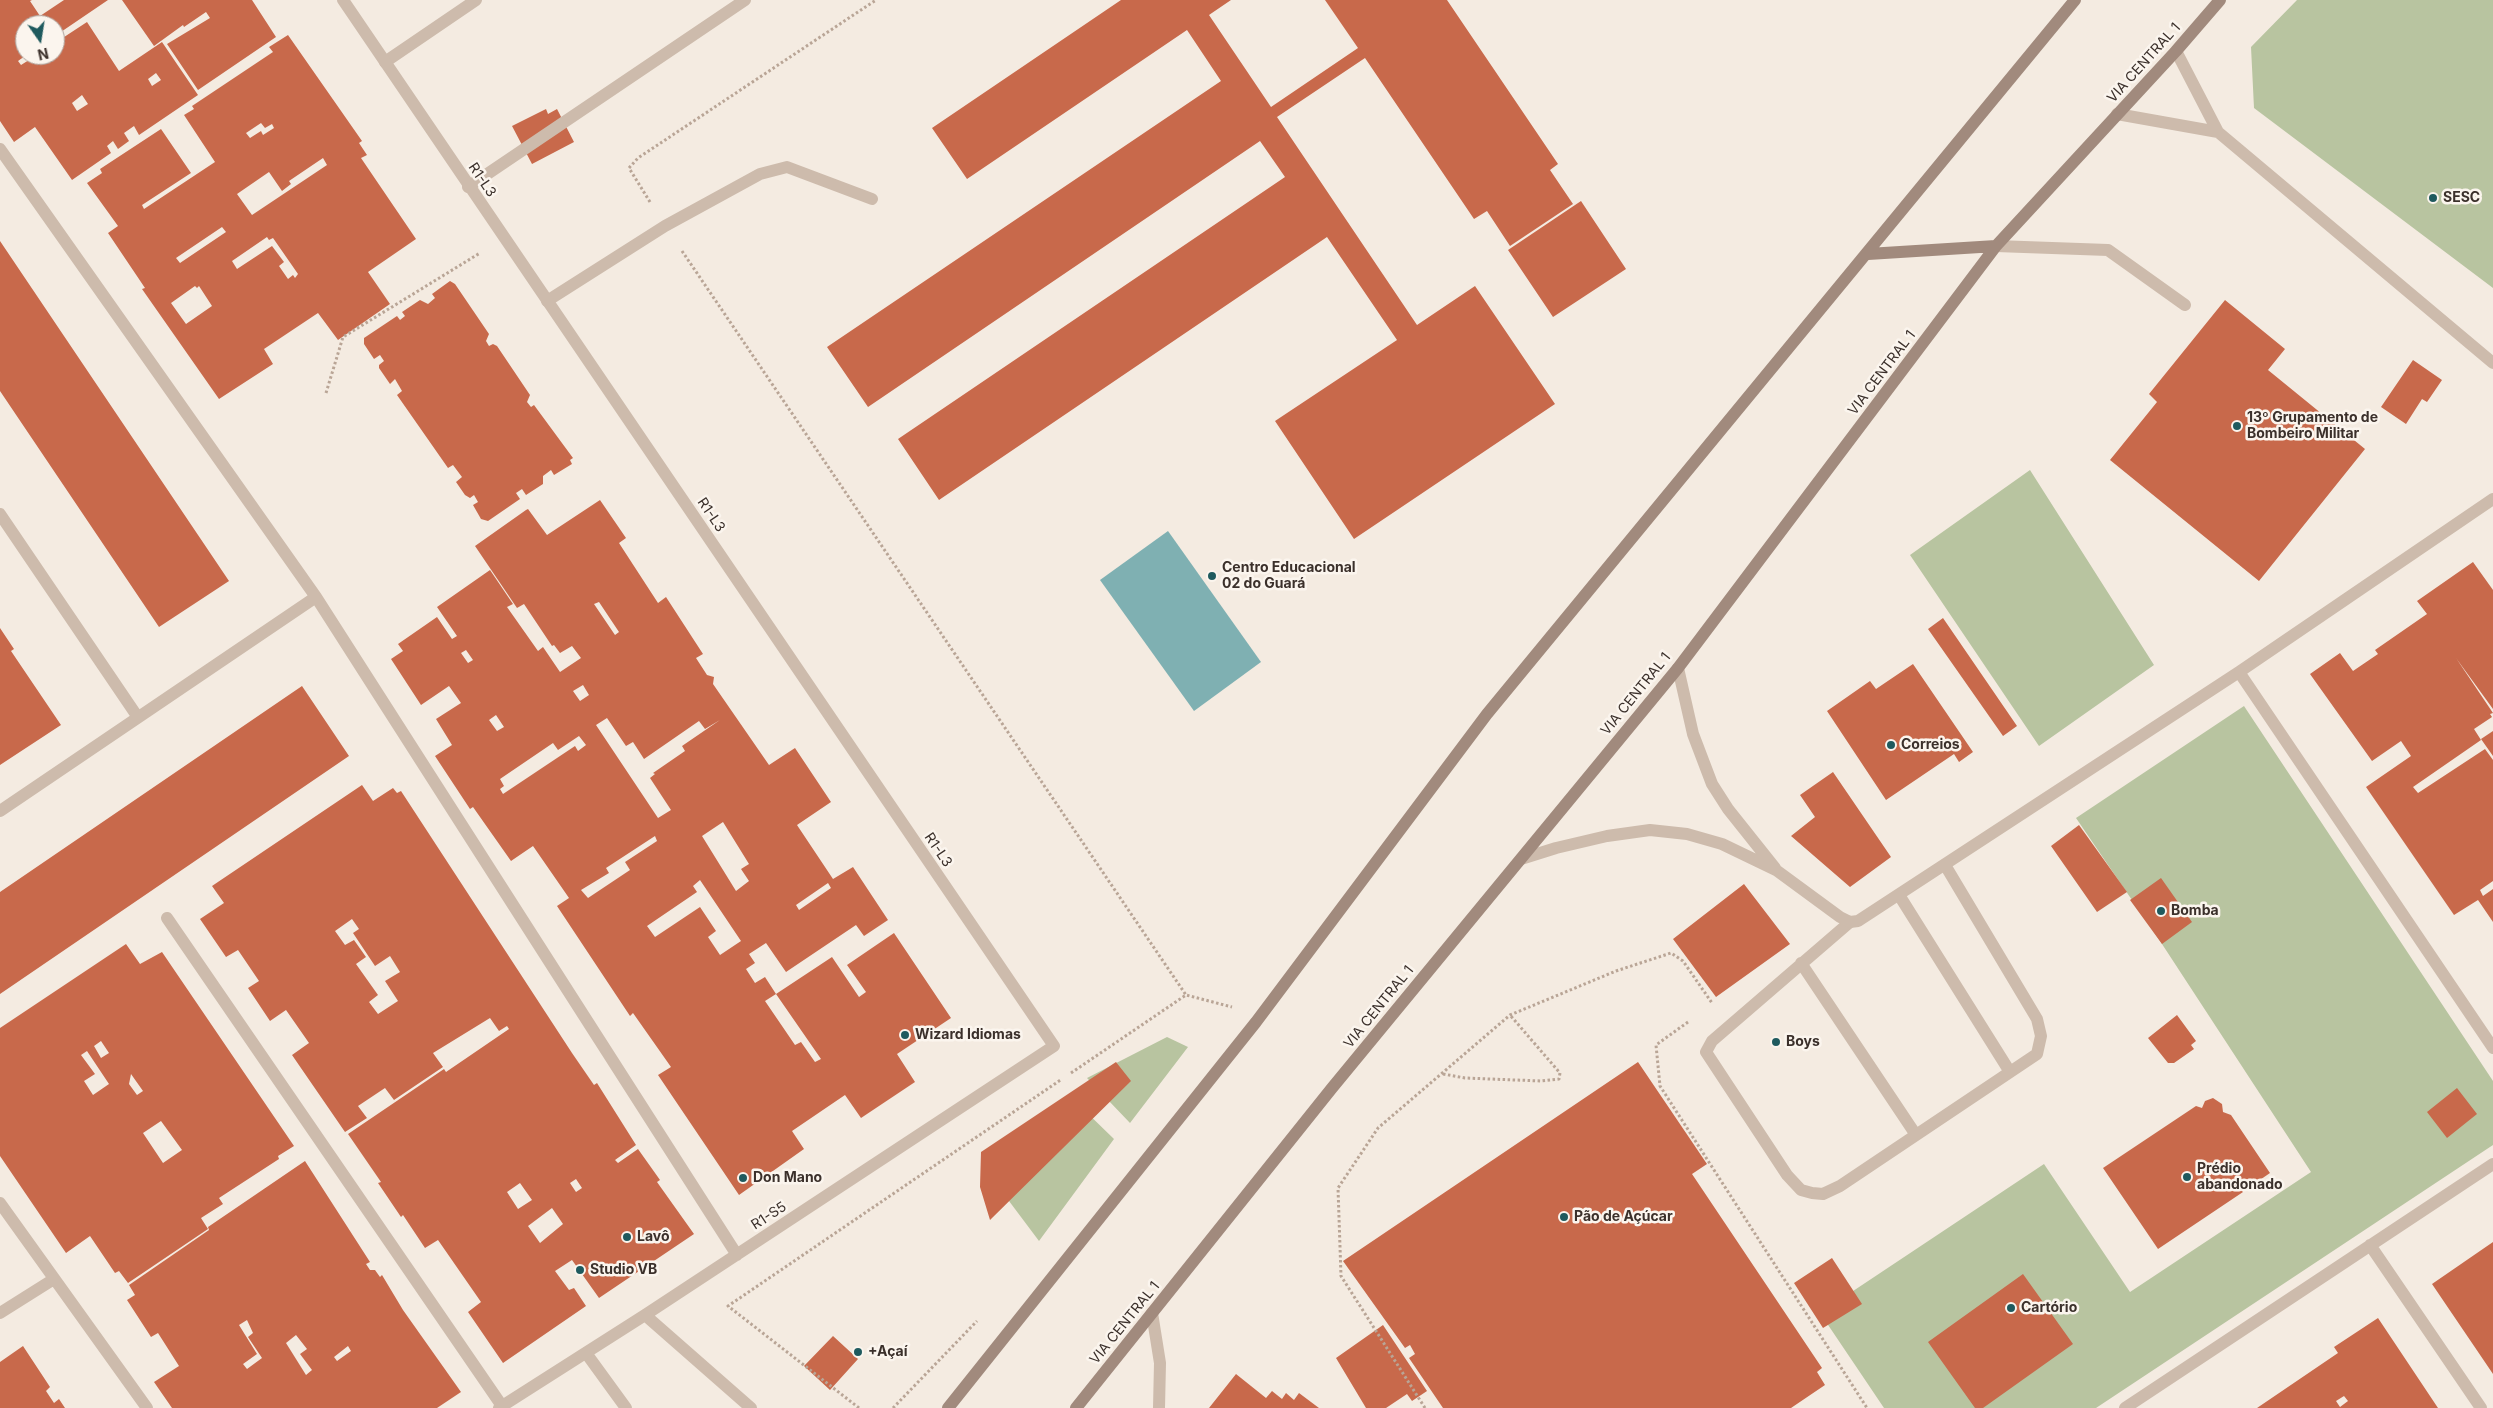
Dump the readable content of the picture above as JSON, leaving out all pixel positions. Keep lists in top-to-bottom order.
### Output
{
  "streets": {
    "main road": ["VIA CENTRAL 1"],
    "street": ["R1-L3", "R1-S5"]
  },
  "crossings": [
    ["R1-L3", "R1-S5"]
  ],
  "places": [
    "SESC",
    "13º Grupamento de Bombeiro Militar",
    "Centro Educacional 02 do Guará",
    "Correios",
    "Bomba",
    "Wizard Idiomas",
    "Boys",
    "Prédio abandonado",
    "Don Mano",
    "Pão de Açúcar",
    "Lavô",
    "Studio VB",
    "Cartório",
    "+Açaí"
  ],
  "north": "bottom"
}
